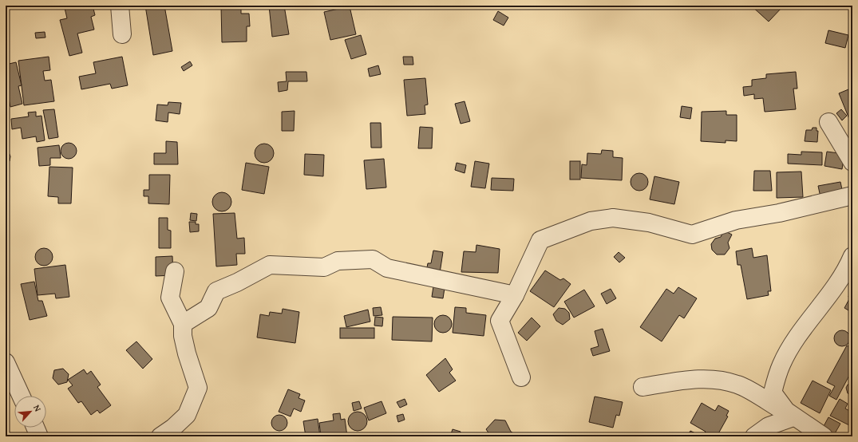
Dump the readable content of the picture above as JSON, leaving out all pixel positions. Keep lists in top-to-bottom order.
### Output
{
  "north": "top right"
}
